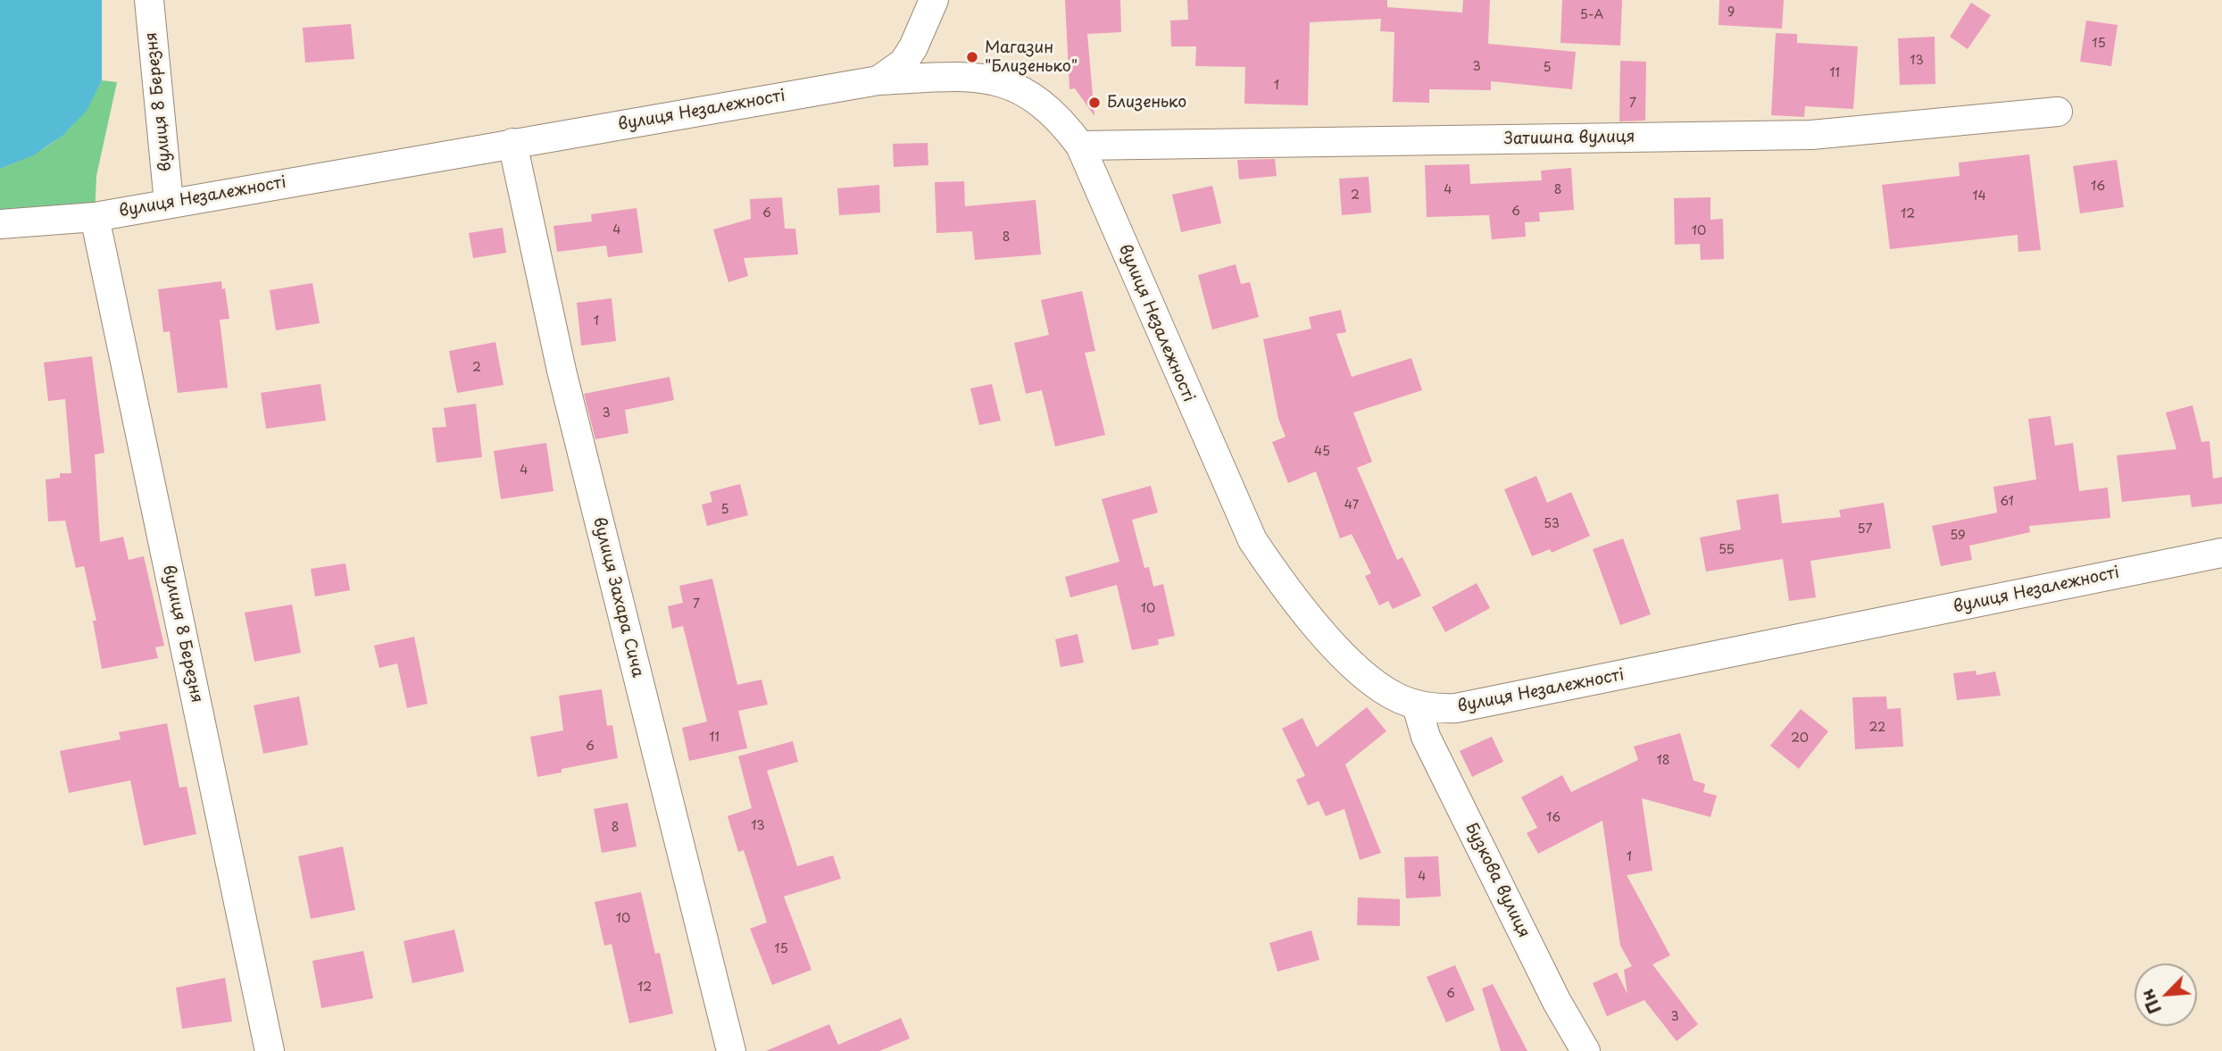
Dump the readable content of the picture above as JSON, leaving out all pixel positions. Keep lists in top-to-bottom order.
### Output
{
  "streets": {
    "street": [
      "вулиця 8 Березня",
      "вулиця Незалежності",
      "Затишна вулиця",
      "вулиця Захара Сича",
      "Бузкова вулиця"
    ]
  },
  "crossings": [
    ["вулиця 8 Березня", "вулиця Незалежності"],
    ["вулиця Незалежності", "Затишна вулиця"],
    ["вулиця Незалежності", "вулиця Захара Сича"],
    ["вулиця Незалежності", "Бузкова вулиця"]
  ],
  "places": ["Магазин \"Близенько\"", "Близенько"],
  "house_numbers": [
    "9",
    "5-А",
    "15",
    "13",
    "3",
    "5",
    "11",
    "1",
    "7",
    "16",
    "4",
    "8",
    "2",
    "14",
    "6",
    "6",
    "12",
    "4",
    "10",
    "8",
    "1",
    "2",
    "3",
    "45",
    "4",
    "61",
    "47",
    "5",
    "53",
    "57",
    "59",
    "55",
    "7",
    "10",
    "22",
    "11",
    "20",
    "6",
    "18",
    "16",
    "13",
    "8",
    "1",
    "4",
    "10",
    "15",
    "12",
    "6",
    "3"
  ],
  "north": "bottom left"
}
